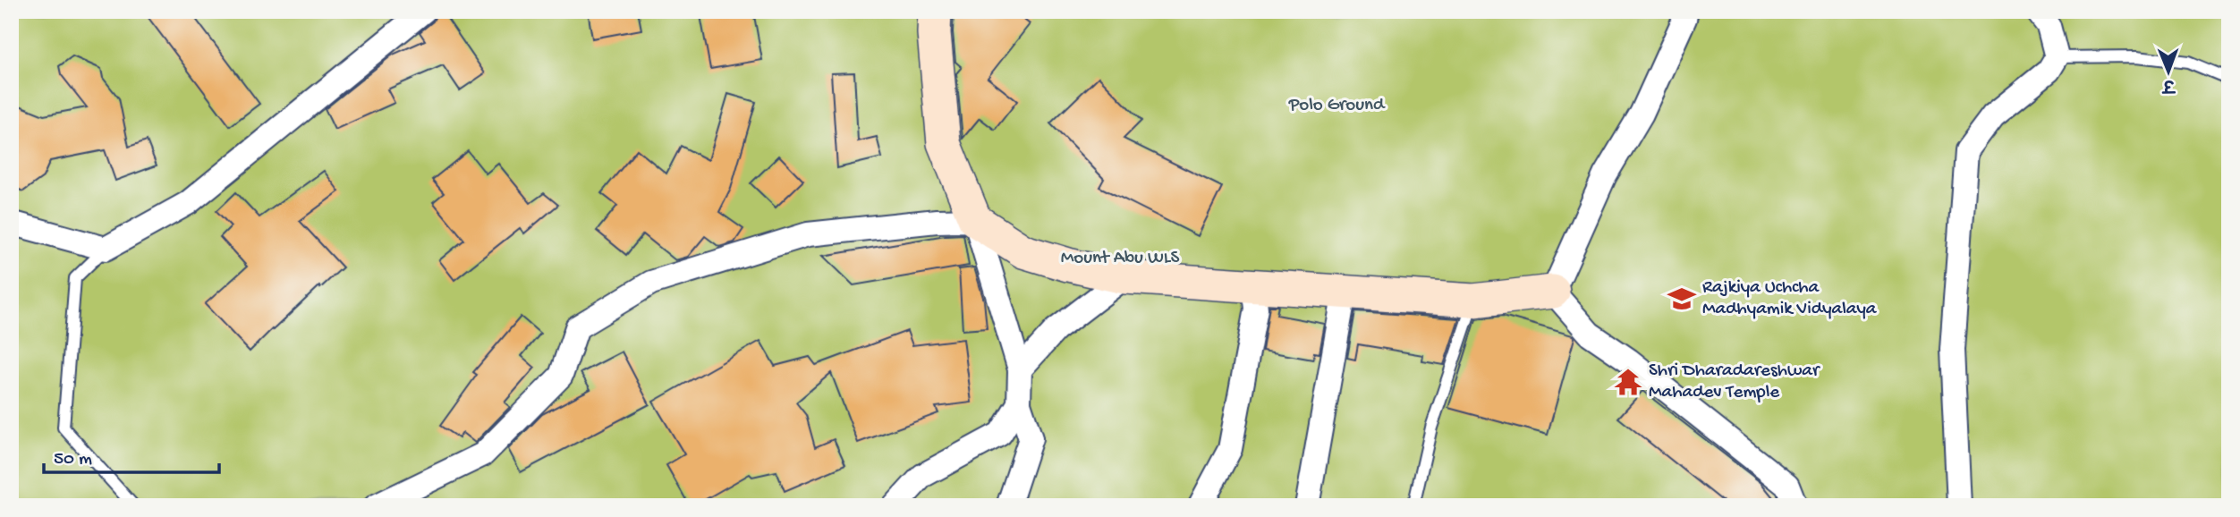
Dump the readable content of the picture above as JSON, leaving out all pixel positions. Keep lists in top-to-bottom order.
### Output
{
  "parks": ["Polo Ground", "Mount Abu WLS"],
  "places": {
    "school or university": ["Rajkiya Uchcha Madhyamik Vidyalaya"],
    "temple": ["Shri Dharadareshwar Mahadev Temple"]
  },
  "scale_bar": "50 m",
  "north": "bottom"
}
